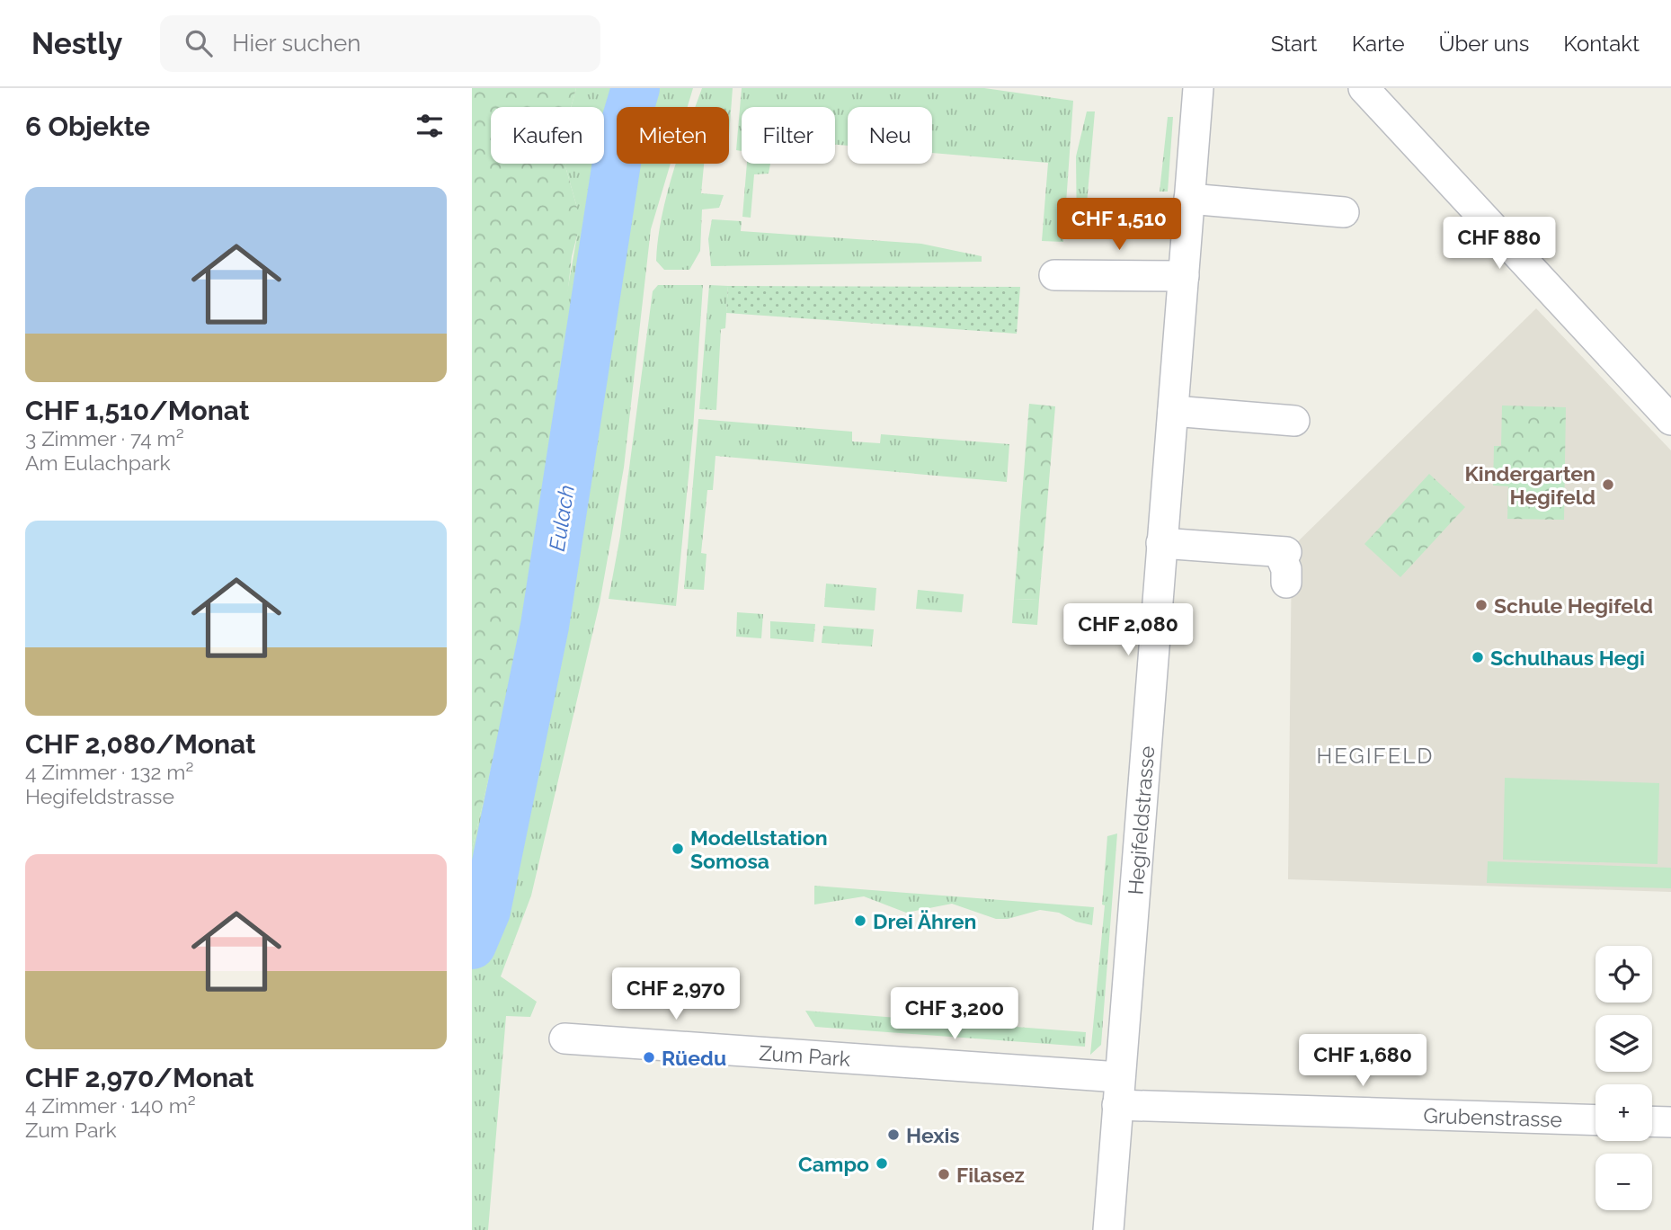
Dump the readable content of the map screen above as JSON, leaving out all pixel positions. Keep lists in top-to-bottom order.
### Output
{
  "streets": {
    "street": ["Hegifeldstrasse", "Zum Park", "Grubenstrasse"]
  },
  "crossings": [
    ["Hegifeldstrasse", "Zum Park"],
    ["Hegifeldstrasse", "Grubenstrasse"],
    ["Zum Park", "Grubenstrasse"]
  ],
  "districts": ["HEGIFELD"],
  "water": ["Eulach"],
  "places": [
    "Kindergarten Hegifeld",
    "Schule Hegifeld",
    "Schulhaus Hegi",
    "Modellstation Somosa",
    "Drei Ähren",
    "Rüedu",
    "Hexis",
    "Campo",
    "Filasez"
  ],
  "page": {
    "header": "Nestly",
    "search": "Hier suchen",
    "nav": [
      "Start",
      "Karte",
      "Über uns",
      "Kontakt"
    ],
    "heading": "6 Objekte",
    "chip": [
      "Kaufen",
      "Mieten",
      "Filter",
      "Neu"
    ],
    "list": [
      {
        "name": "CHF 1,510/Monat",
        "note": "3 Zimmer · 74 m² · Am Eulachpark"
      },
      {
        "name": "CHF 2,080/Monat",
        "note": "4 Zimmer · 132 m² · Hegifeldstrasse"
      },
      {
        "name": "CHF 2,970/Monat",
        "note": "4 Zimmer · 140 m² · Zum Park"
      }
    ],
    "price": [
      "CHF 1,510",
      "CHF 880",
      "CHF 2,080",
      "CHF 2,970",
      "CHF 3,200",
      "CHF 1,680"
    ],
    "map_buttons": ["+", "−"]
  }
}
